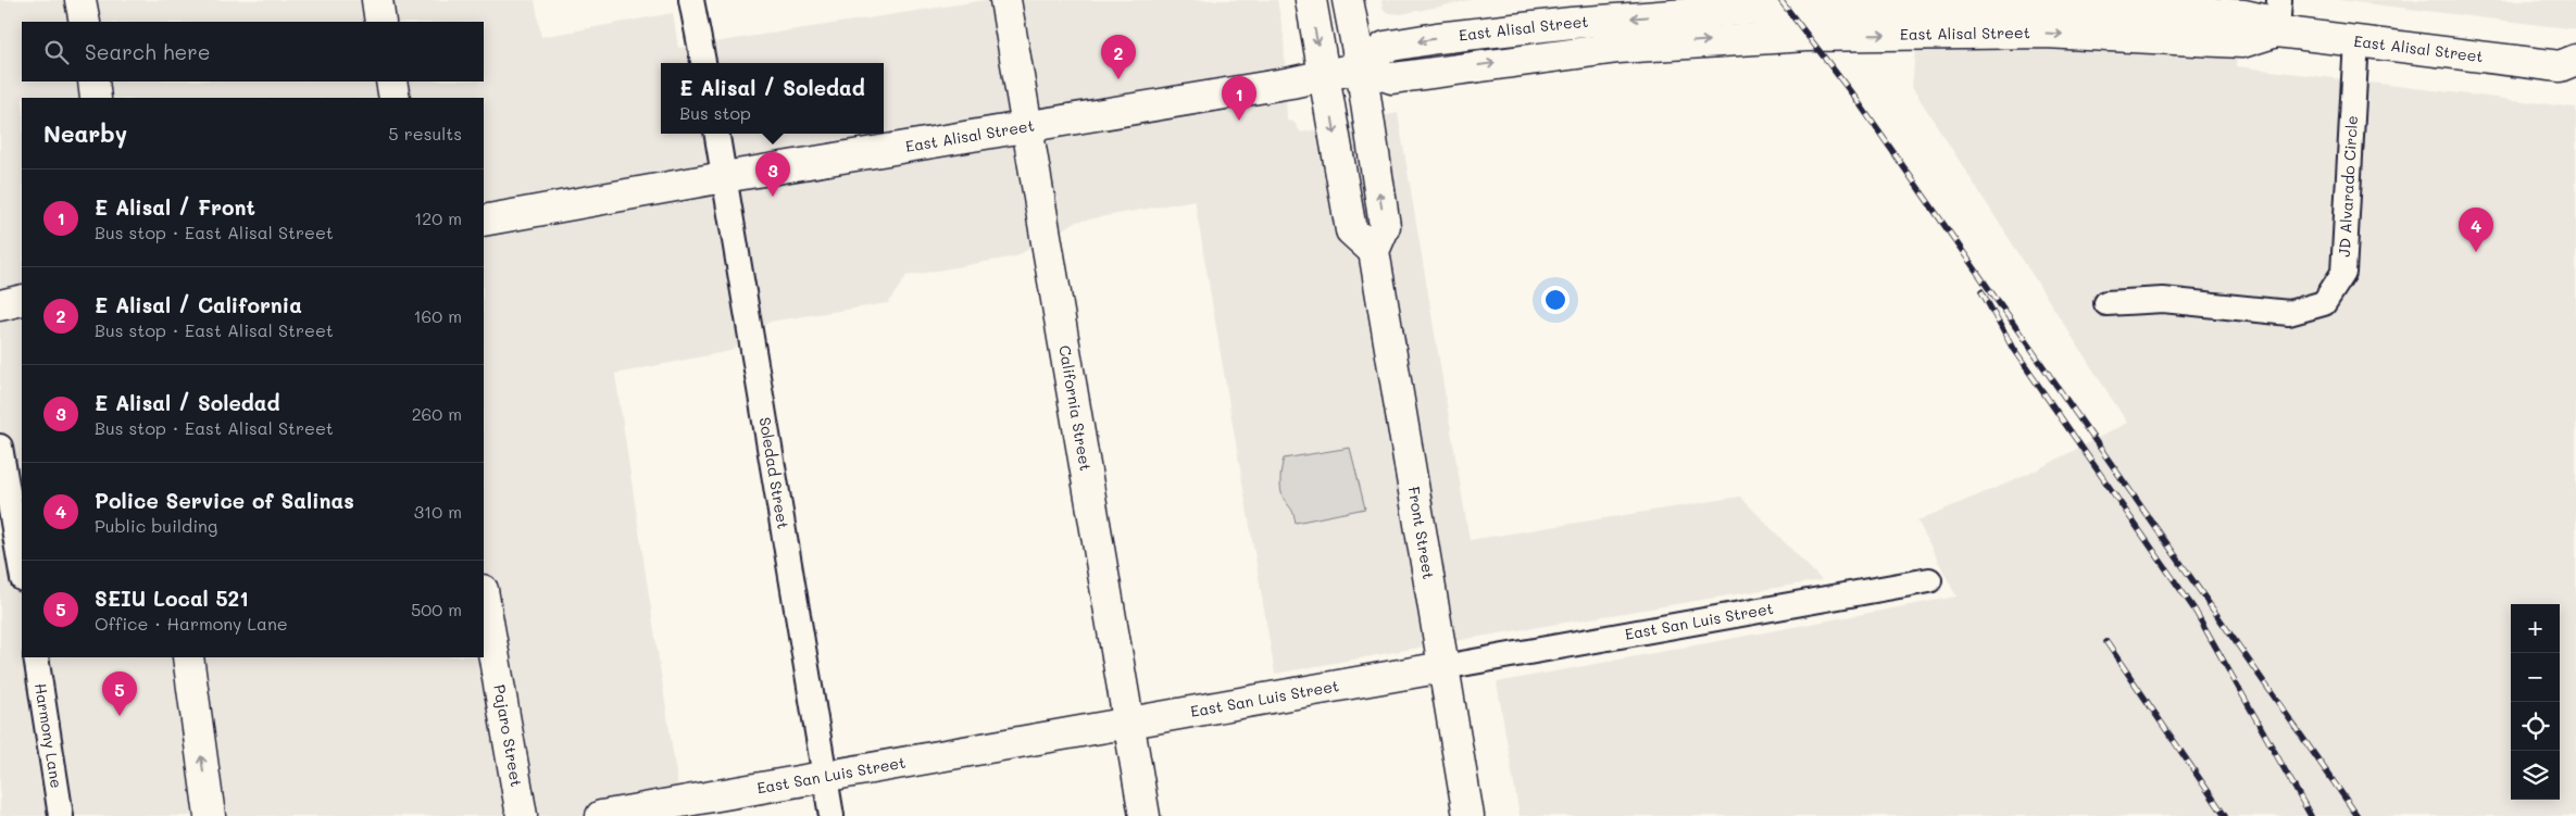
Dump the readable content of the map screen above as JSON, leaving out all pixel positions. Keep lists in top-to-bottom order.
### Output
{
  "streets": {
    "main road": [
      "East Alisal Street",
      "California Street",
      "Front Street",
      "East San Luis Street",
      "Pajaro Street"
    ],
    "street": ["JD Alvarado Circle", "Soledad Street", "Harmony Lane"]
  },
  "crossings": [
    ["East Alisal Street", "JD Alvarado Circle"],
    ["East Alisal Street", "California Street"],
    ["East Alisal Street", "Soledad Street"],
    ["California Street", "East San Luis Street"],
    ["Soledad Street", "East San Luis Street"],
    ["Front Street", "East San Luis Street"]
  ],
  "page": {
    "search": "Search here",
    "pins": [
      "2",
      "1",
      "3",
      "4",
      "5"
    ],
    "popup": ["E Alisal / Soledad", "Bus stop"],
    "heading": ["Nearby", "5 results"],
    "list": [
      {
        "mark": "1",
        "name": "E Alisal / Front",
        "note": "Bus stop · East Alisal Street",
        "value": "120 m"
      },
      {
        "mark": "2",
        "name": "E Alisal / California",
        "note": "Bus stop · East Alisal Street",
        "value": "160 m"
      },
      {
        "mark": "3",
        "name": "E Alisal / Soledad",
        "note": "Bus stop · East Alisal Street",
        "value": "260 m"
      },
      {
        "mark": "4",
        "name": "Police Service of Salinas",
        "note": "Public building",
        "value": "310 m"
      },
      {
        "mark": "5",
        "name": "SEIU Local 521",
        "note": "Office · Harmony Lane",
        "value": "500 m"
      }
    ],
    "map_buttons": ["+", "−"]
  }
}
